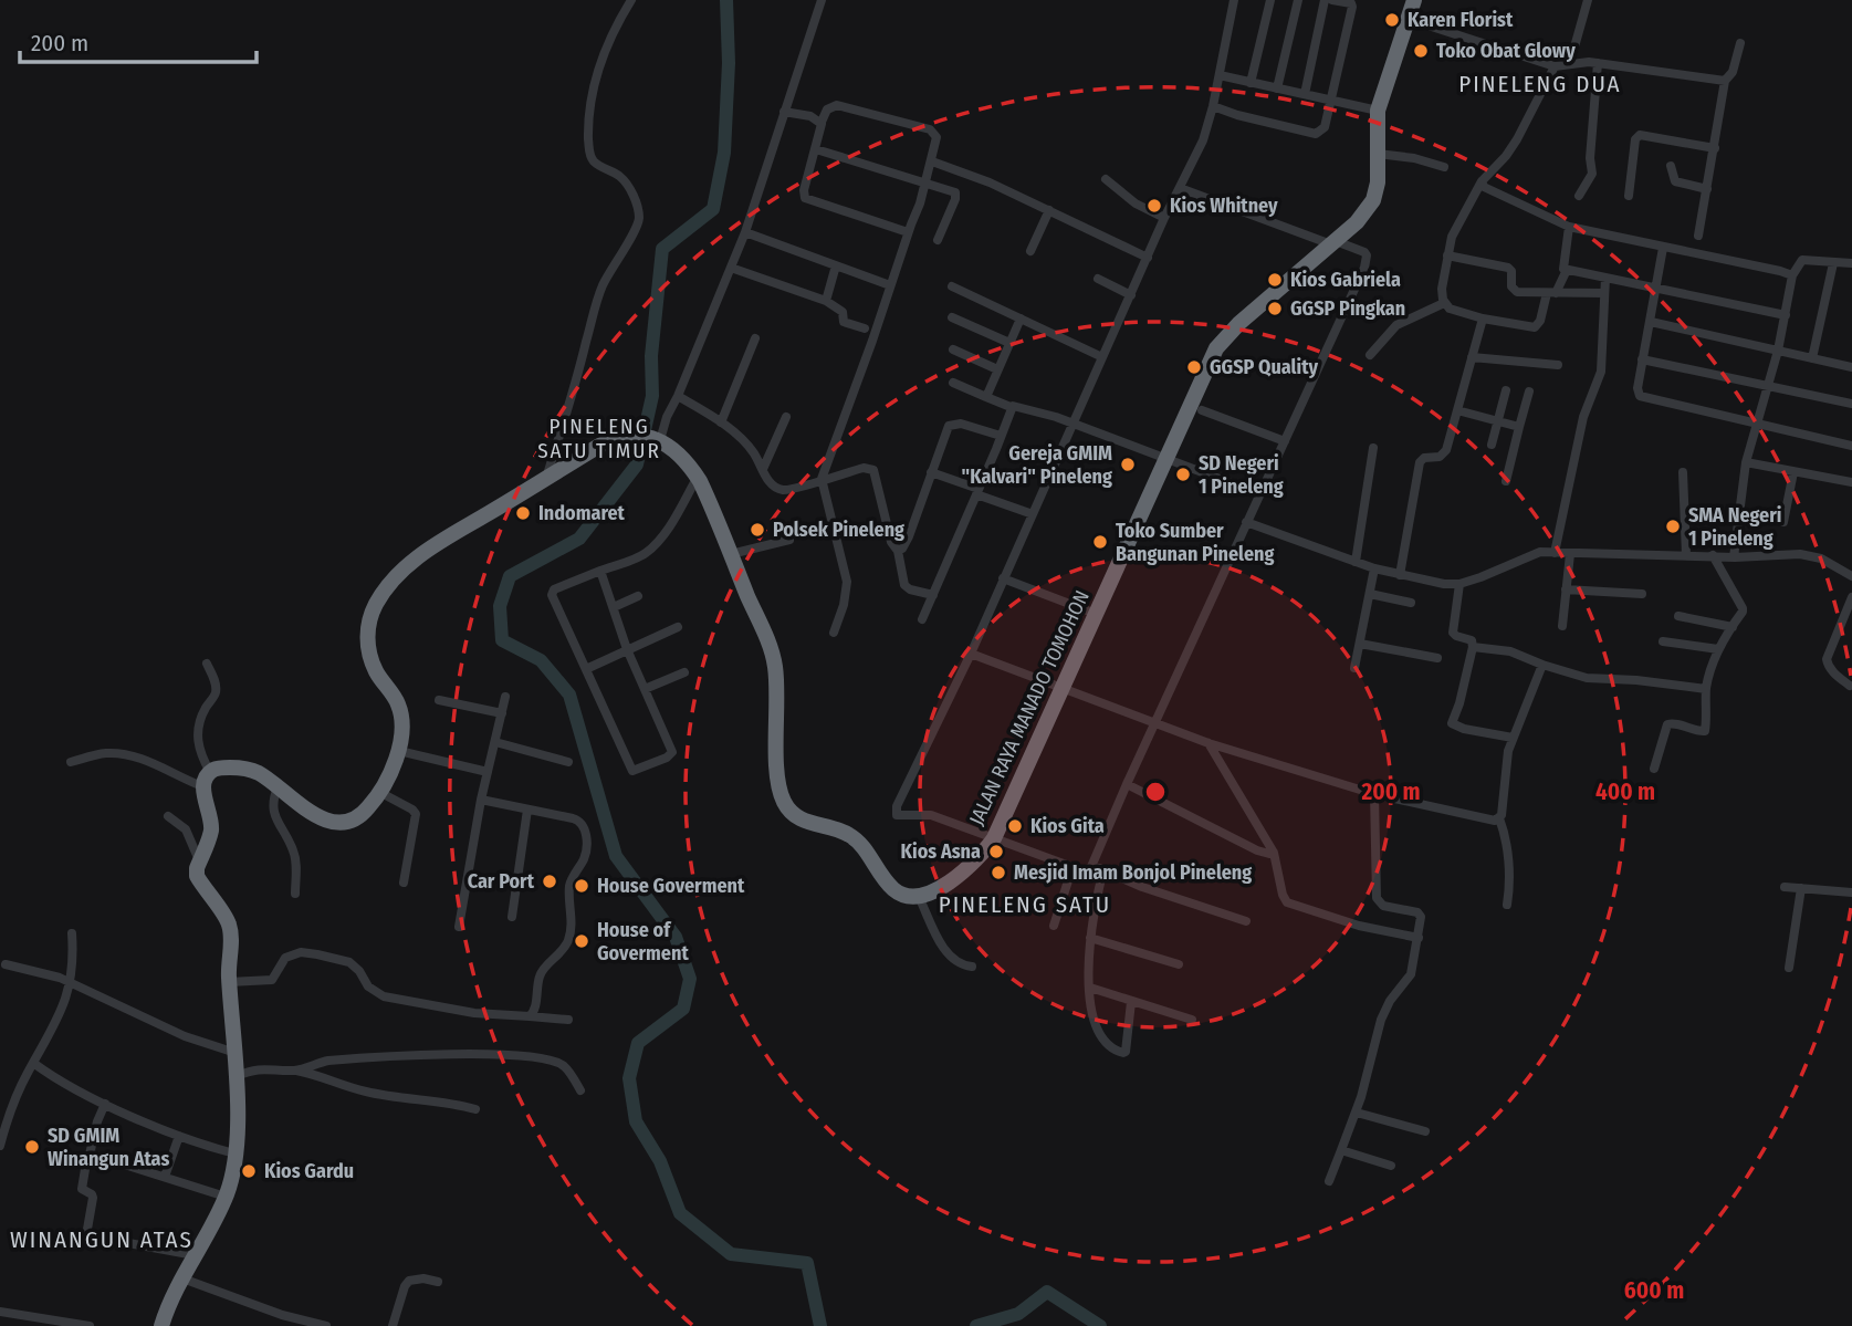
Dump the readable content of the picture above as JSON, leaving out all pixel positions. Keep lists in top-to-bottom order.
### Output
{
  "streets": {
    "highway": ["JALAN RAYA MANADO TOMOHON"]
  },
  "districts": [
    "PINELENG DUA",
    "PINELENG SATU TIMUR",
    "PINELENG SATU",
    "WINANGUN ATAS"
  ],
  "places": [
    "Karen Florist",
    "Toko Obat Glowy",
    "Kios Whitney",
    "Kios Gabriela",
    "GGSP Pingkan",
    "GGSP Quality",
    "Gereja GMIM \"Kalvari\" Pineleng",
    "SD Negeri 1 Pineleng",
    "Indomaret",
    "SMA Negeri 1 Pineleng",
    "Polsek Pineleng",
    "Toko Sumber Bangunan Pineleng",
    "Kios Gita",
    "Kios Asna",
    "Mesjid Imam Bonjol Pineleng",
    "Car Port",
    "House Goverment",
    "House of Goverment",
    "SD GMIM Winangun Atas",
    "Kios Gardu"
  ],
  "scale_bar": "200 m",
  "rings": ["200 m", "400 m", "600 m"]
}
